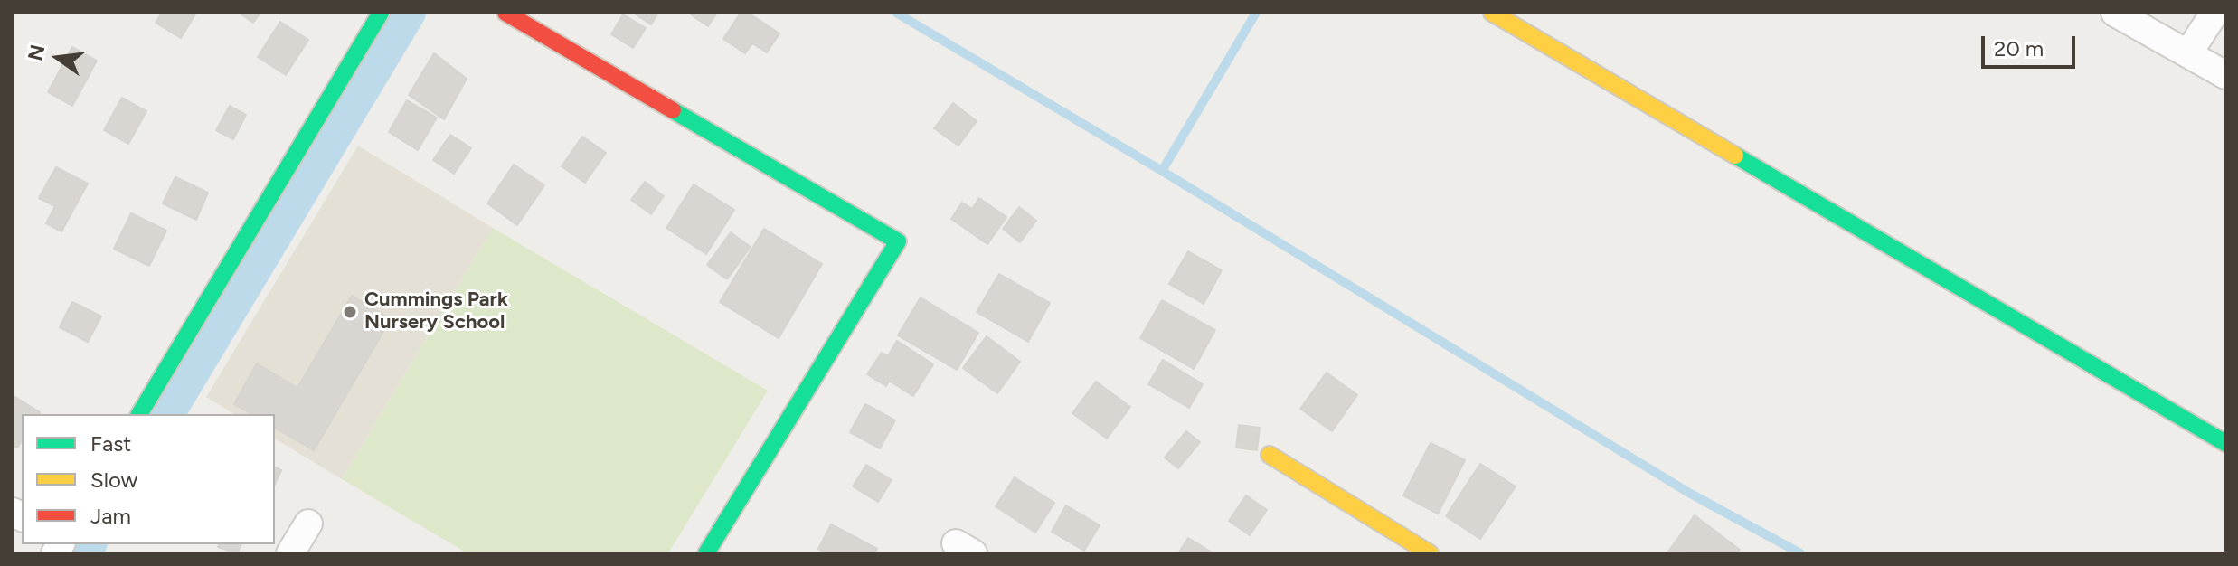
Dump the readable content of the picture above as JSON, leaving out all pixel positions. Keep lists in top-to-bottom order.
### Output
{
  "places": ["Cummings Park Nursery School"],
  "legend": ["Fast", "Slow", "Jam"],
  "scale_bar": "20 m",
  "north": "left"
}
